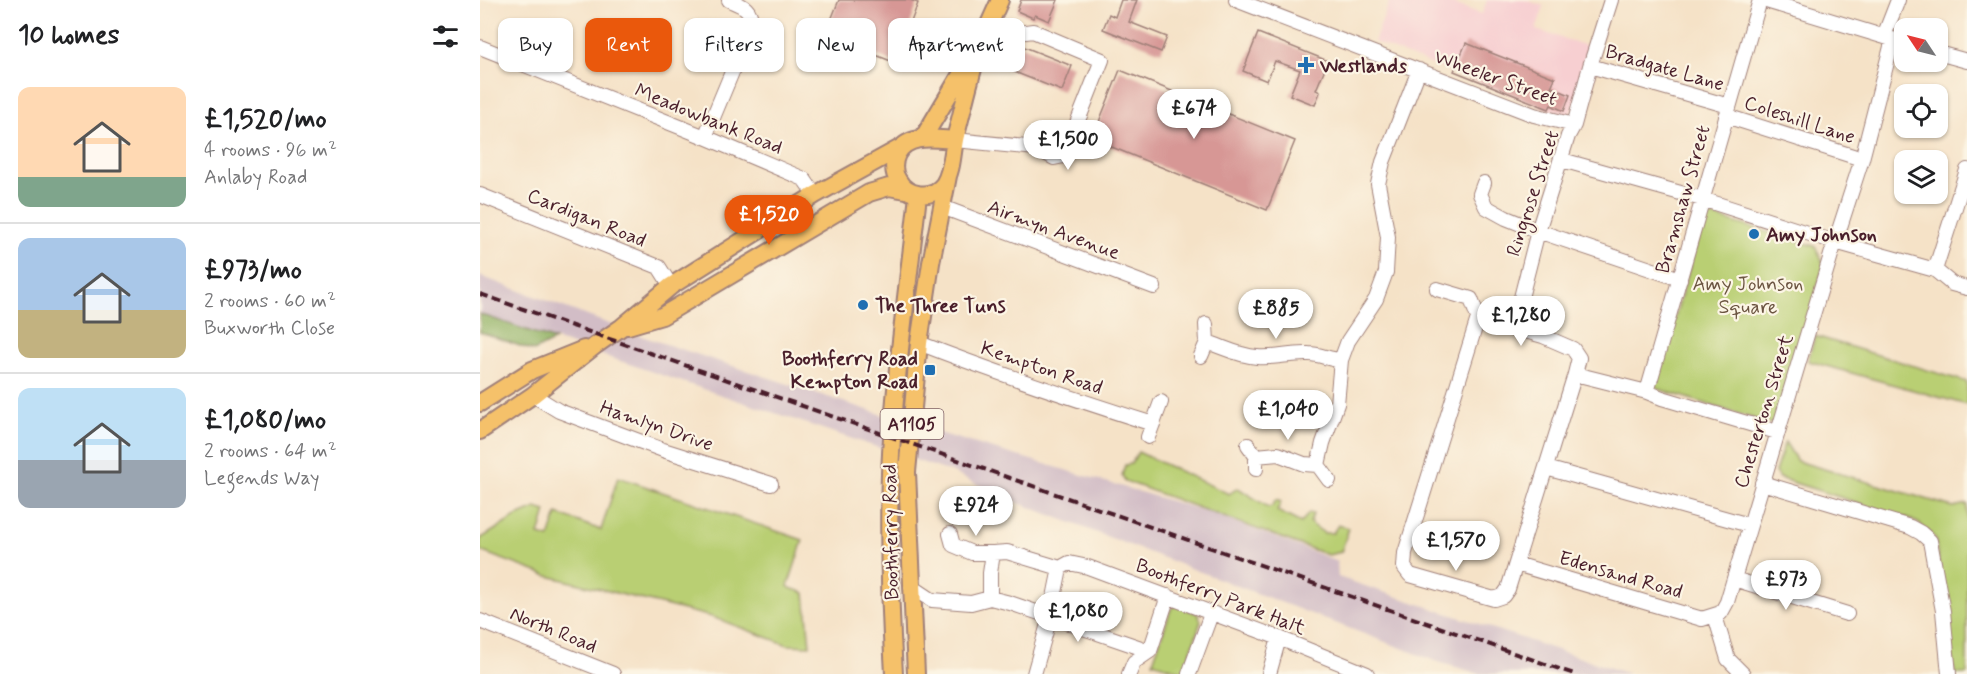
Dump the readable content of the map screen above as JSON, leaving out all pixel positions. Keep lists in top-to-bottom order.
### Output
{
  "streets": {
    "main road": ["A1105", "Boothferry Road"],
    "street": [
      "Bradgate Lane",
      "Wheeler Street",
      "Meadowbank Road",
      "Coleshill Lane",
      "Ringrose Street",
      "Bramshaw Street",
      "Cardigan Road",
      "Airmyn Avenue",
      "Kempton Road",
      "Chesterton Street",
      "Hamlyn Drive",
      "Edensand Road",
      "Boothferry Park Halt",
      "North Road"
    ]
  },
  "crossings": [
    ["Bradgate Lane", "Coleshill Lane"],
    ["Bradgate Lane", "Ringrose Street"],
    ["Bradgate Lane", "Bramshaw Street"],
    ["Wheeler Street", "Ringrose Street"],
    ["Coleshill Lane", "Bramshaw Street"],
    ["Coleshill Lane", "Chesterton Street"],
    ["Airmyn Avenue", "Boothferry Road"],
    ["Kempton Road", "Boothferry Road"],
    ["Chesterton Street", "Edensand Road"],
    ["A1105", "Boothferry Road"]
  ],
  "parks": ["Amy Johnson Square"],
  "places": {
    "health": ["Westlands"],
    "other": ["Amy Johnson", "The Three Tuns"],
    "transit": ["Boothferry Road Kempton Road"]
  },
  "north": "top left",
  "page": {
    "heading": "10 homes",
    "chip": [
      "Buy",
      "Rent",
      "Filters",
      "New",
      "Apartment"
    ],
    "list": [
      {
        "name": "£1,520/mo",
        "note": "4 rooms · 96 m² · Anlaby Road"
      },
      {
        "name": "£973/mo",
        "note": "2 rooms · 60 m² · Buxworth Close"
      },
      {
        "name": "£1,080/mo",
        "note": "2 rooms · 64 m² · Legends Way"
      }
    ],
    "price": [
      "£674",
      "£1,500",
      "£1,520",
      "£885",
      "£1,280",
      "£1,040",
      "£924",
      "£1,570",
      "£973",
      "£1,080"
    ]
  }
}
